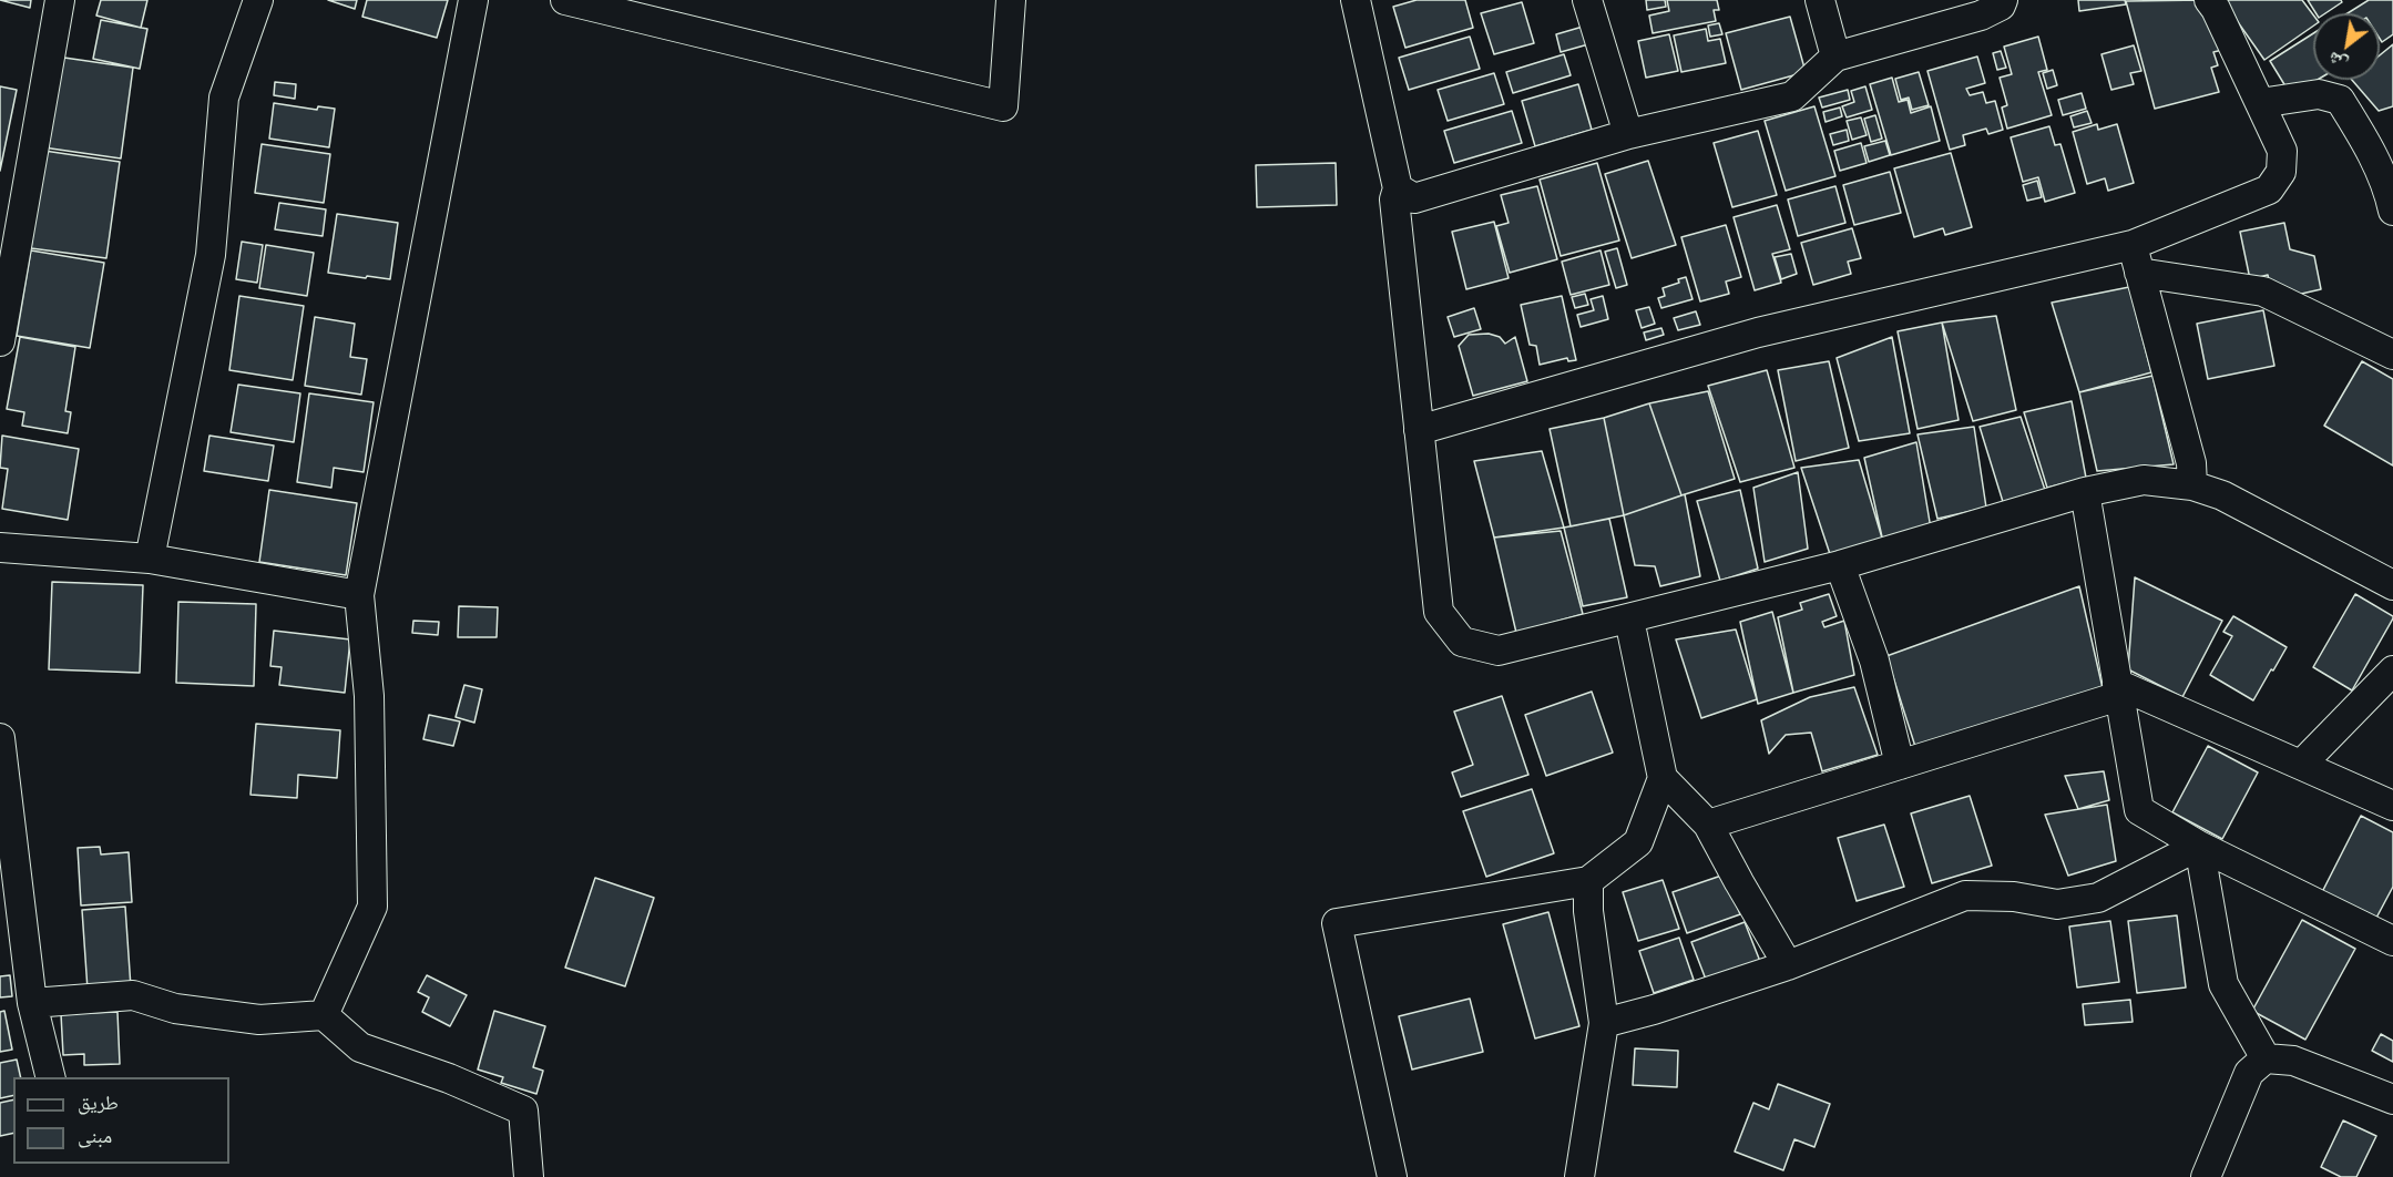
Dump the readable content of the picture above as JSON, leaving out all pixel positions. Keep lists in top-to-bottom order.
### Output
{
  "legend": ["طريق", "مبنى"],
  "north": "bottom left"
}
